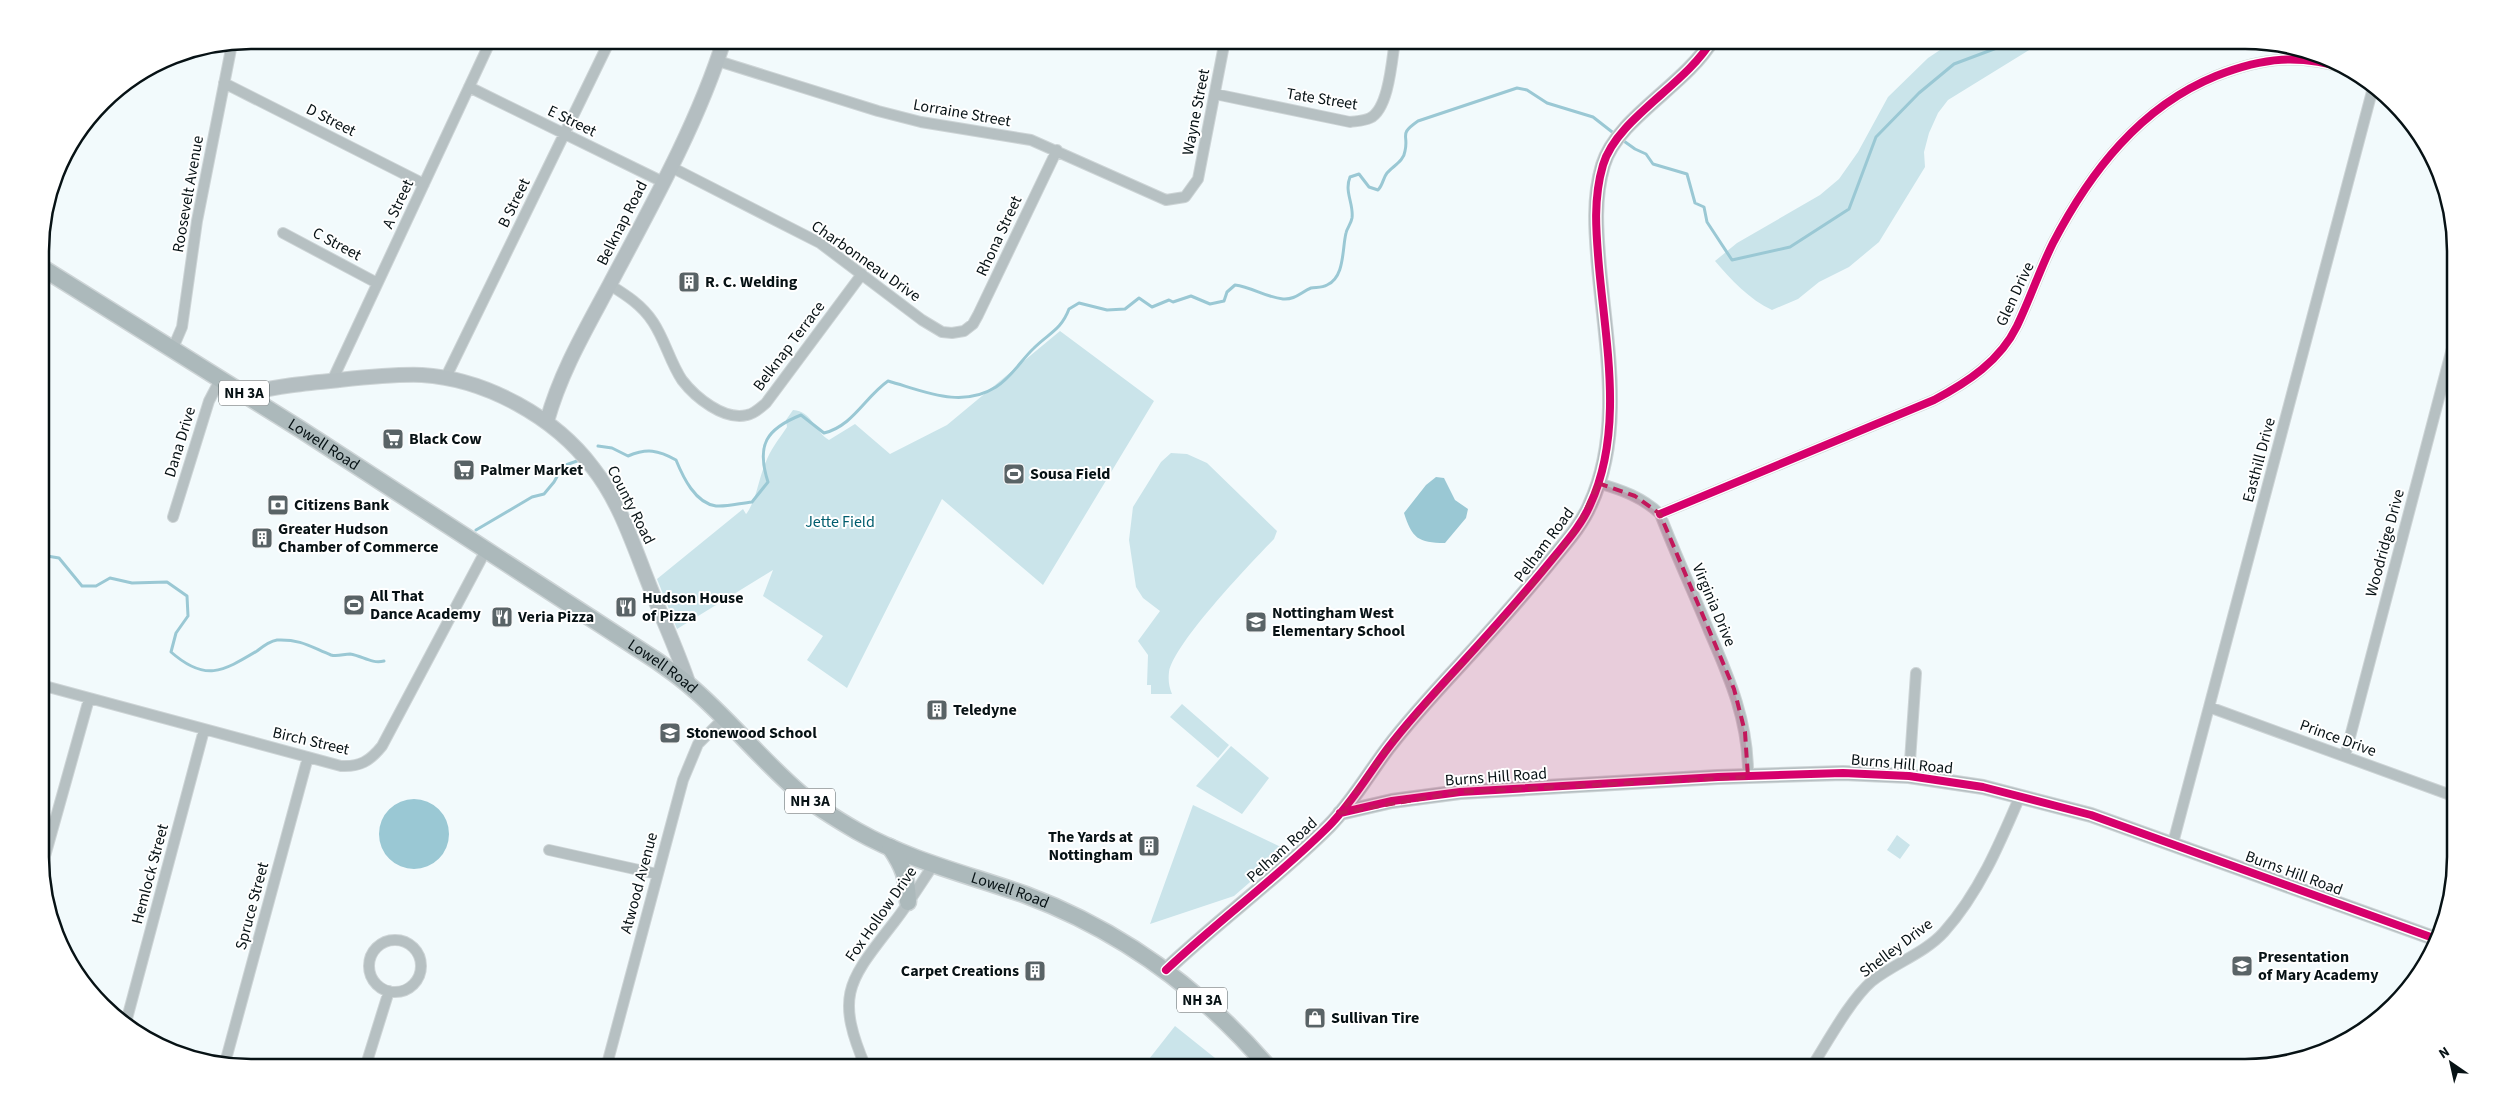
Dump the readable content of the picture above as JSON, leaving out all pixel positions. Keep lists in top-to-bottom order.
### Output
{
  "streets": {
    "main road": ["NH 3A", "Lowell Road"],
    "street": [
      "Tate Street",
      "Wayne Street",
      "Lorraine Street",
      "D Street",
      "E Street",
      "Roosevelt Avenue",
      "B Street",
      "A Street",
      "Belknap Road",
      "Rhona Street",
      "C Street",
      "Charbonneau Drive",
      "Glen Drive",
      "Belknap Terrace",
      "Dana Drive",
      "Easthill Drive",
      "County Road",
      "Woodridge Drive",
      "Pelham Road",
      "Virginia Drive",
      "Prince Drive",
      "Birch Street",
      "Burns Hill Road",
      "Hemlock Street",
      "Atwood Avenue",
      "Spruce Street",
      "Fox Hollow Drive",
      "Shelley Drive"
    ]
  },
  "crossings": [
    ["Tate Street", "Wayne Street"],
    ["Wayne Street", "Lorraine Street"],
    ["Lorraine Street", "Belknap Road"],
    ["Lorraine Street", "Rhona Street"],
    ["D Street", "Roosevelt Avenue"],
    ["D Street", "A Street"],
    ["E Street", "B Street"],
    ["E Street", "A Street"],
    ["E Street", "Belknap Road"],
    ["Roosevelt Avenue", "Lowell Road"],
    ["B Street", "County Road"],
    ["A Street", "C Street"],
    ["A Street", "County Road"],
    ["Belknap Road", "Charbonneau Drive"],
    ["Belknap Road", "Belknap Terrace"],
    ["Belknap Road", "County Road"],
    ["Rhona Street", "Charbonneau Drive"],
    ["Charbonneau Drive", "Belknap Terrace"],
    ["Glen Drive", "Virginia Drive"],
    ["Dana Drive", "Lowell Road"],
    ["Lowell Road", "County Road"],
    ["Lowell Road", "Pelham Road"],
    ["Lowell Road", "Birch Street"],
    ["Lowell Road", "Atwood Avenue"],
    ["Lowell Road", "Fox Hollow Drive"],
    ["Easthill Drive", "Prince Drive"],
    ["Easthill Drive", "Burns Hill Road"],
    ["Woodridge Drive", "Prince Drive"],
    ["Pelham Road", "Virginia Drive"],
    ["Pelham Road", "Burns Hill Road"],
    ["Virginia Drive", "Burns Hill Road"],
    ["Birch Street", "Hemlock Street"],
    ["Birch Street", "Spruce Street"],
    ["Burns Hill Road", "Shelley Drive"]
  ],
  "parks": ["Jette Field"],
  "places": {
    "building": [
      "R. C. Welding",
      "Greater Hudson Chamber of Commerce",
      "Teledyne",
      "The Yards at Nottingham",
      "Carpet Creations"
    ],
    "supermarket": ["Black Cow", "Palmer Market"],
    "sports": ["Sousa Field", "All That Dance Academy"],
    "bank": ["Citizens Bank"],
    "restaurant": ["Hudson House of Pizza", "Veria Pizza"],
    "school or university": ["Nottingham West Elementary School", "Stonewood School", "Presentation of Mary Academy"],
    "shop": ["Sullivan Tire"]
  },
  "north": "top left"
}
